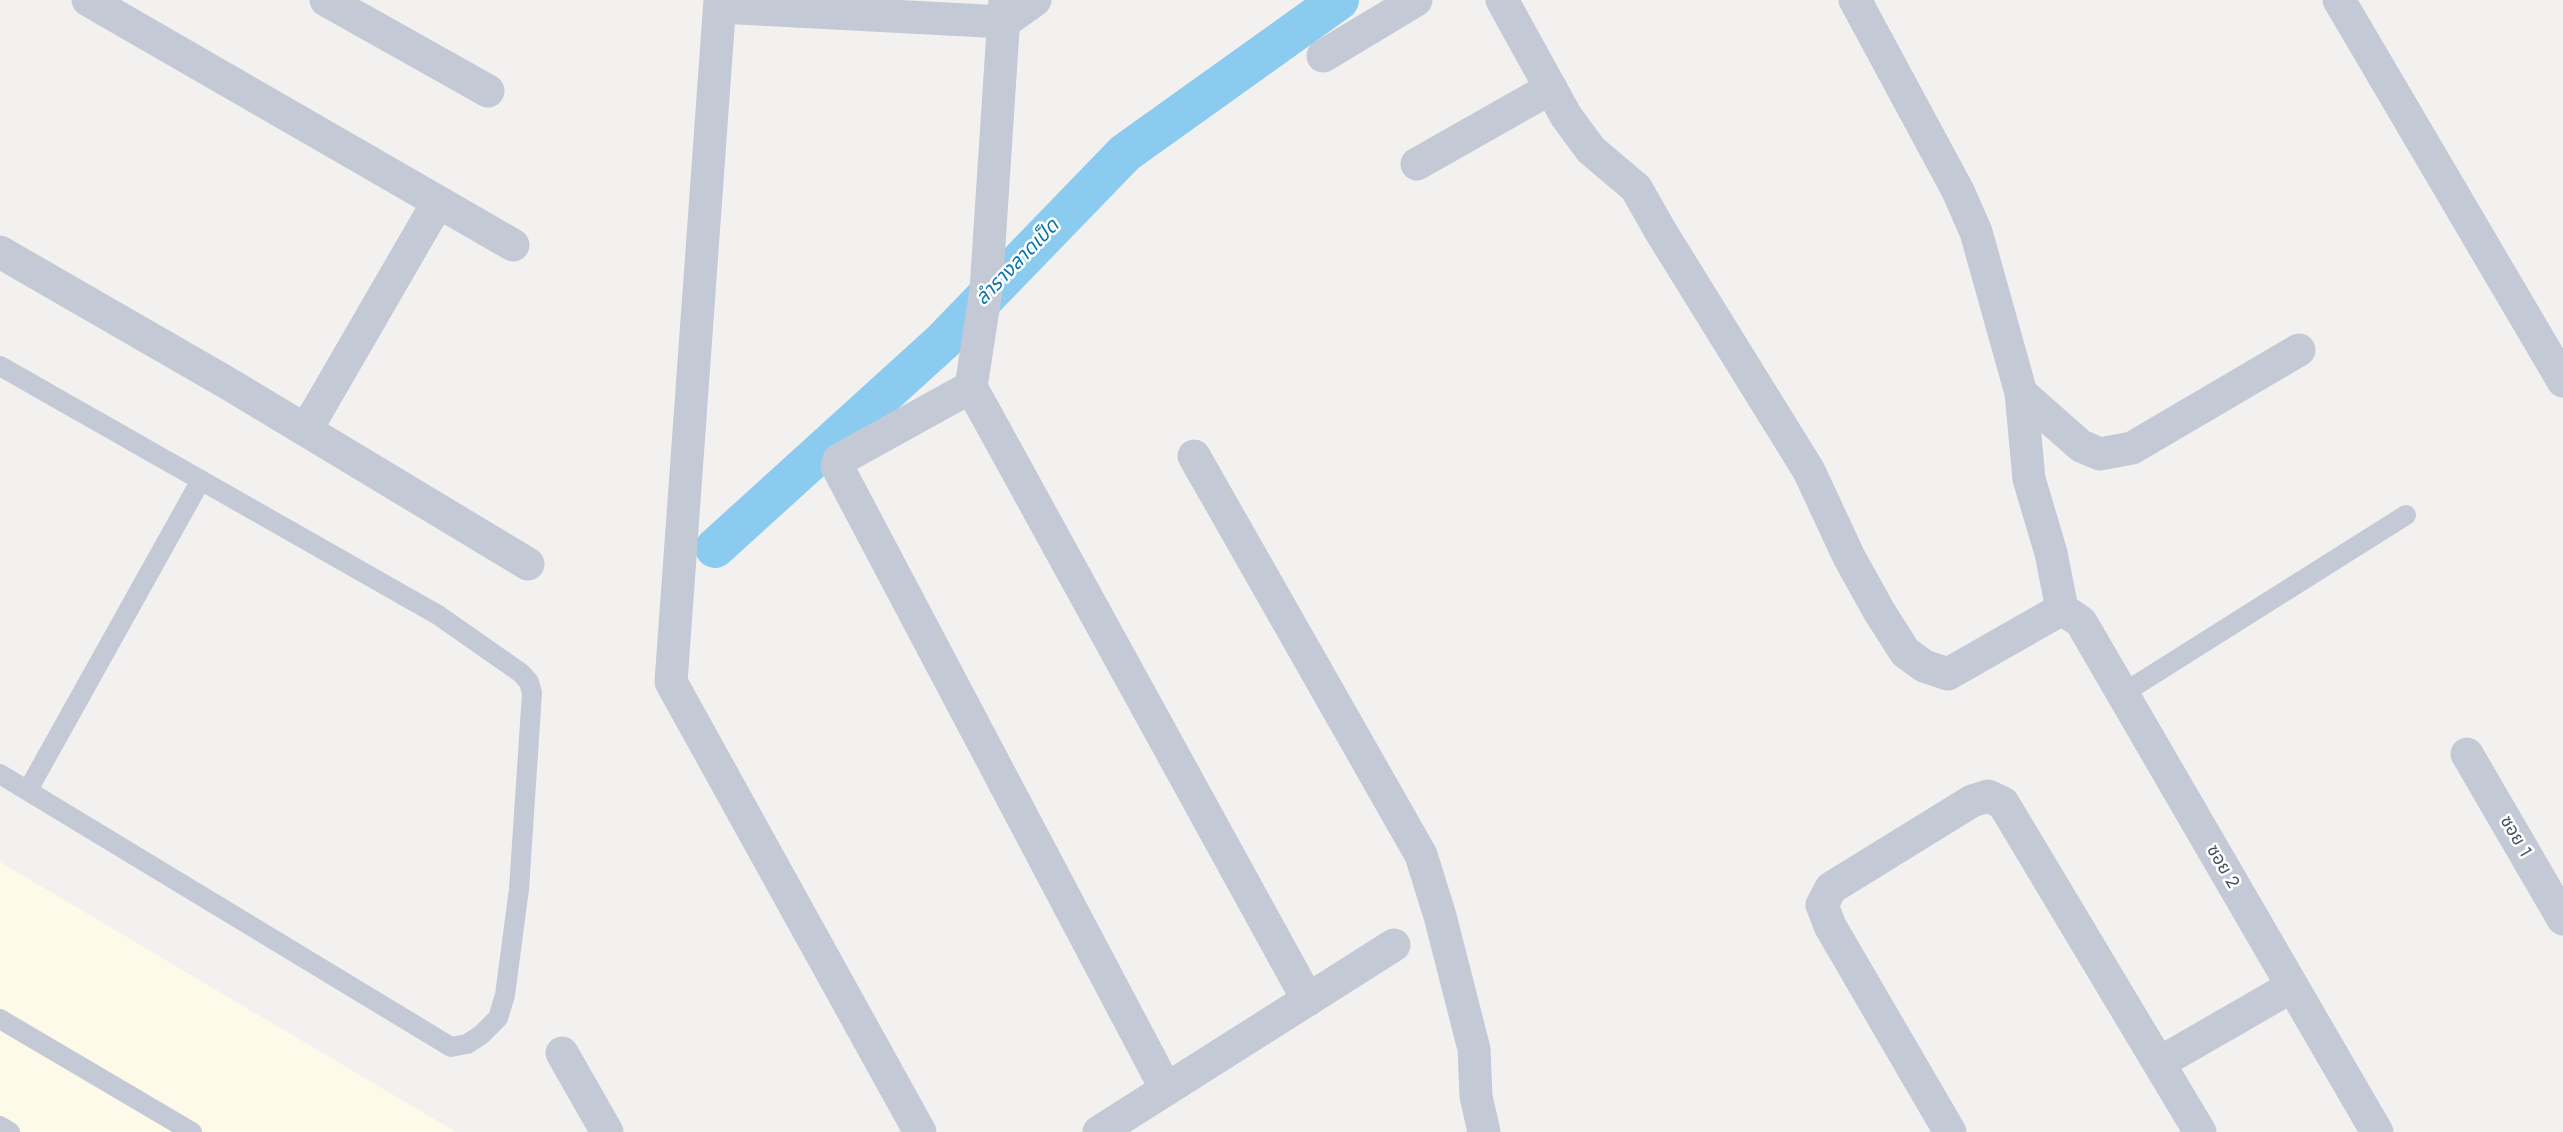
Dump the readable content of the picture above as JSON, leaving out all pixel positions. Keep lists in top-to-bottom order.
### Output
{
  "streets": {
    "street": ["ซอย 1", "ซอย 2"]
  },
  "water": ["ลำรางลาดเป็ด"]
}
